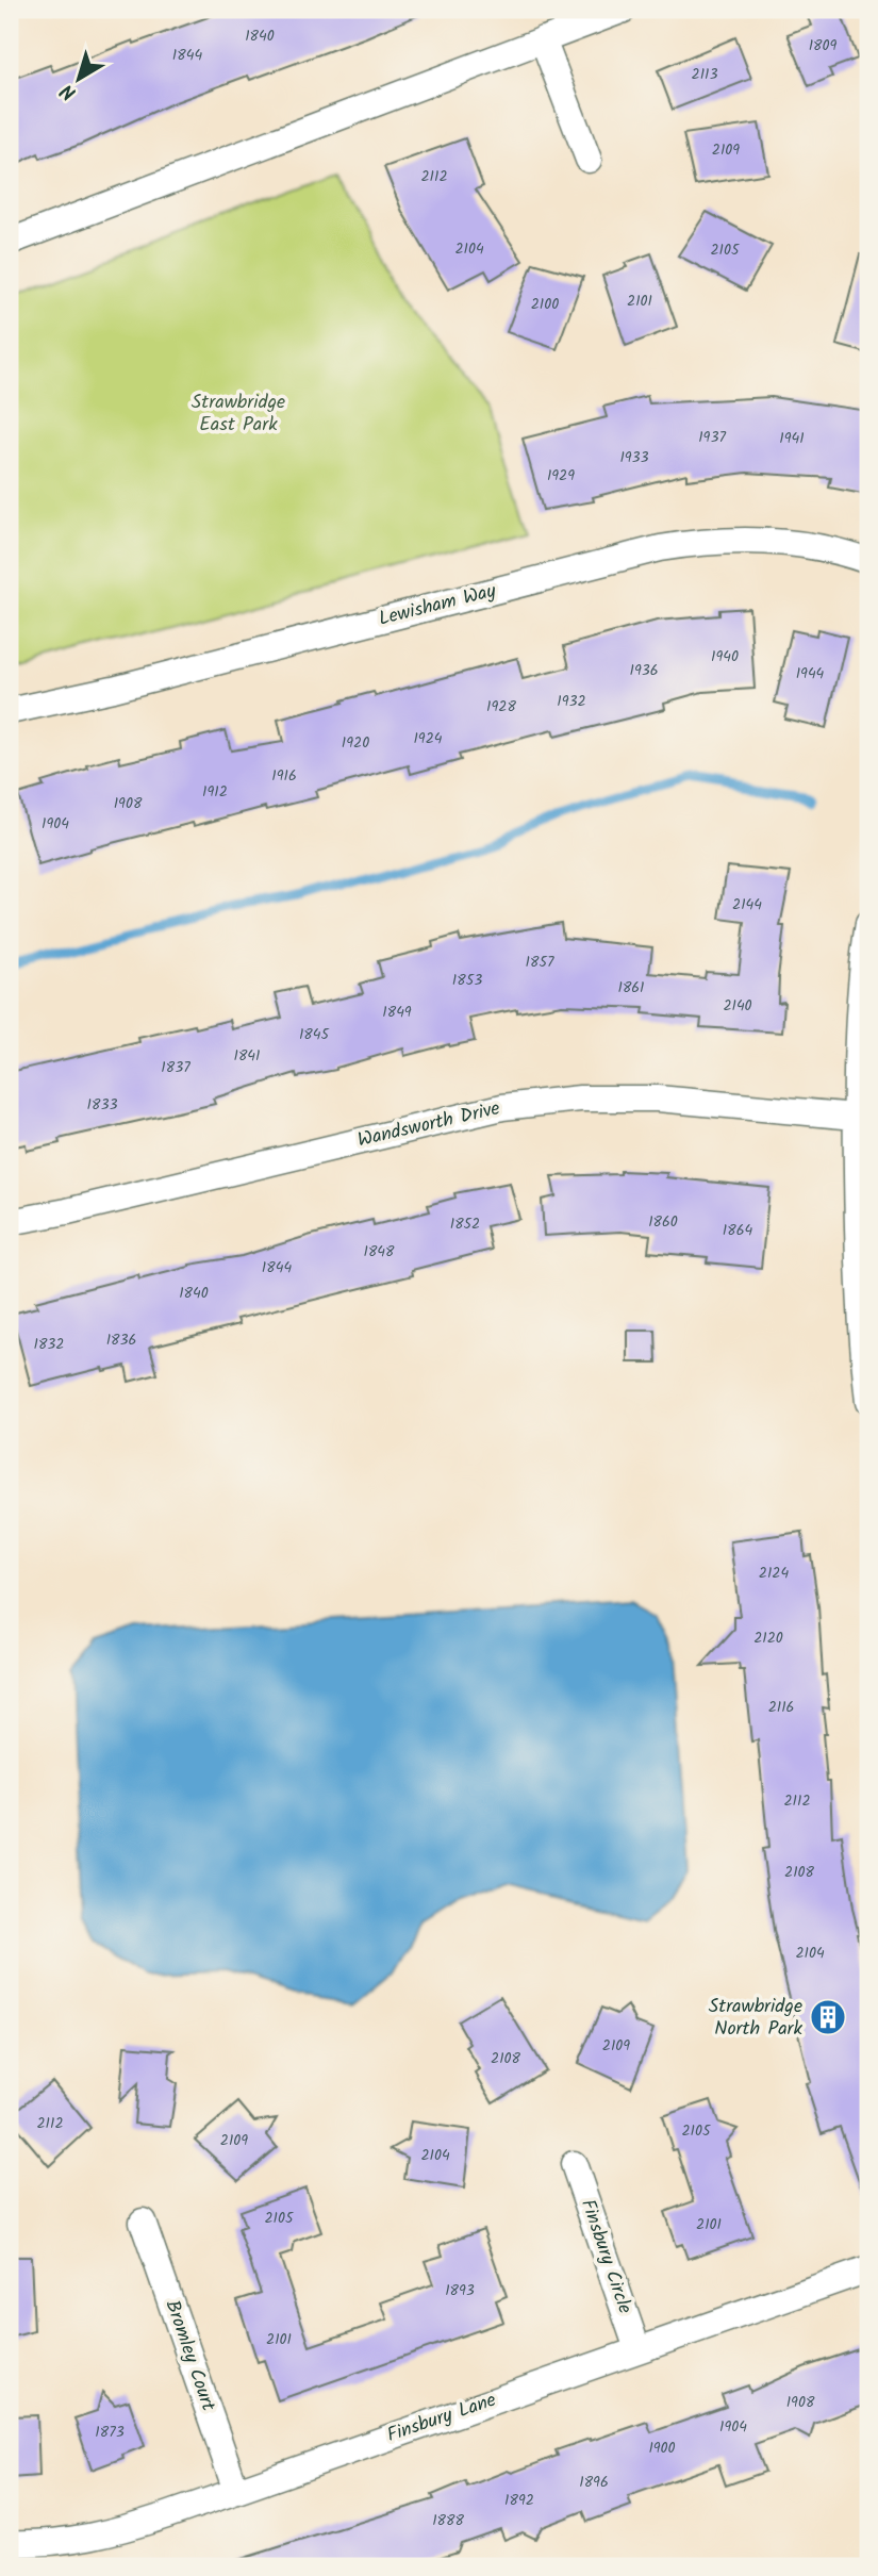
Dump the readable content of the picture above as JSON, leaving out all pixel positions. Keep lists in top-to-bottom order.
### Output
{
  "streets": {
    "street": [
      "Lewisham Way",
      "Wandsworth Drive",
      "Finsbury Circle",
      "Bromley Court",
      "Finsbury Lane"
    ]
  },
  "crossings": [
    ["Finsbury Circle", "Finsbury Lane"],
    ["Bromley Court", "Finsbury Lane"]
  ],
  "parks": ["Strawbridge East Park"],
  "places": {
    "building": ["Strawbridge North Park"]
  },
  "house_numbers": [
    "1840",
    "1809",
    "1844",
    "2113",
    "2109",
    "2112",
    "2104",
    "2105",
    "2101",
    "2100",
    "1937",
    "1941",
    "1933",
    "1929",
    "1940",
    "1936",
    "1944",
    "1932",
    "1928",
    "1924",
    "1920",
    "1916",
    "1912",
    "1908",
    "1904",
    "2144",
    "1857",
    "1853",
    "1861",
    "2140",
    "1849",
    "1845",
    "1841",
    "1837",
    "1833",
    "1860",
    "1852",
    "1864",
    "1848",
    "1844",
    "1840",
    "1836",
    "1832",
    "2124",
    "2120",
    "2116",
    "2112",
    "2108",
    "2104",
    "2109",
    "2108",
    "2112",
    "2105",
    "2109",
    "2104",
    "2105",
    "2101",
    "1893",
    "2101",
    "1908",
    "1904",
    "1873",
    "1900",
    "1896",
    "1892",
    "1888"
  ],
  "north": "bottom left"
}
